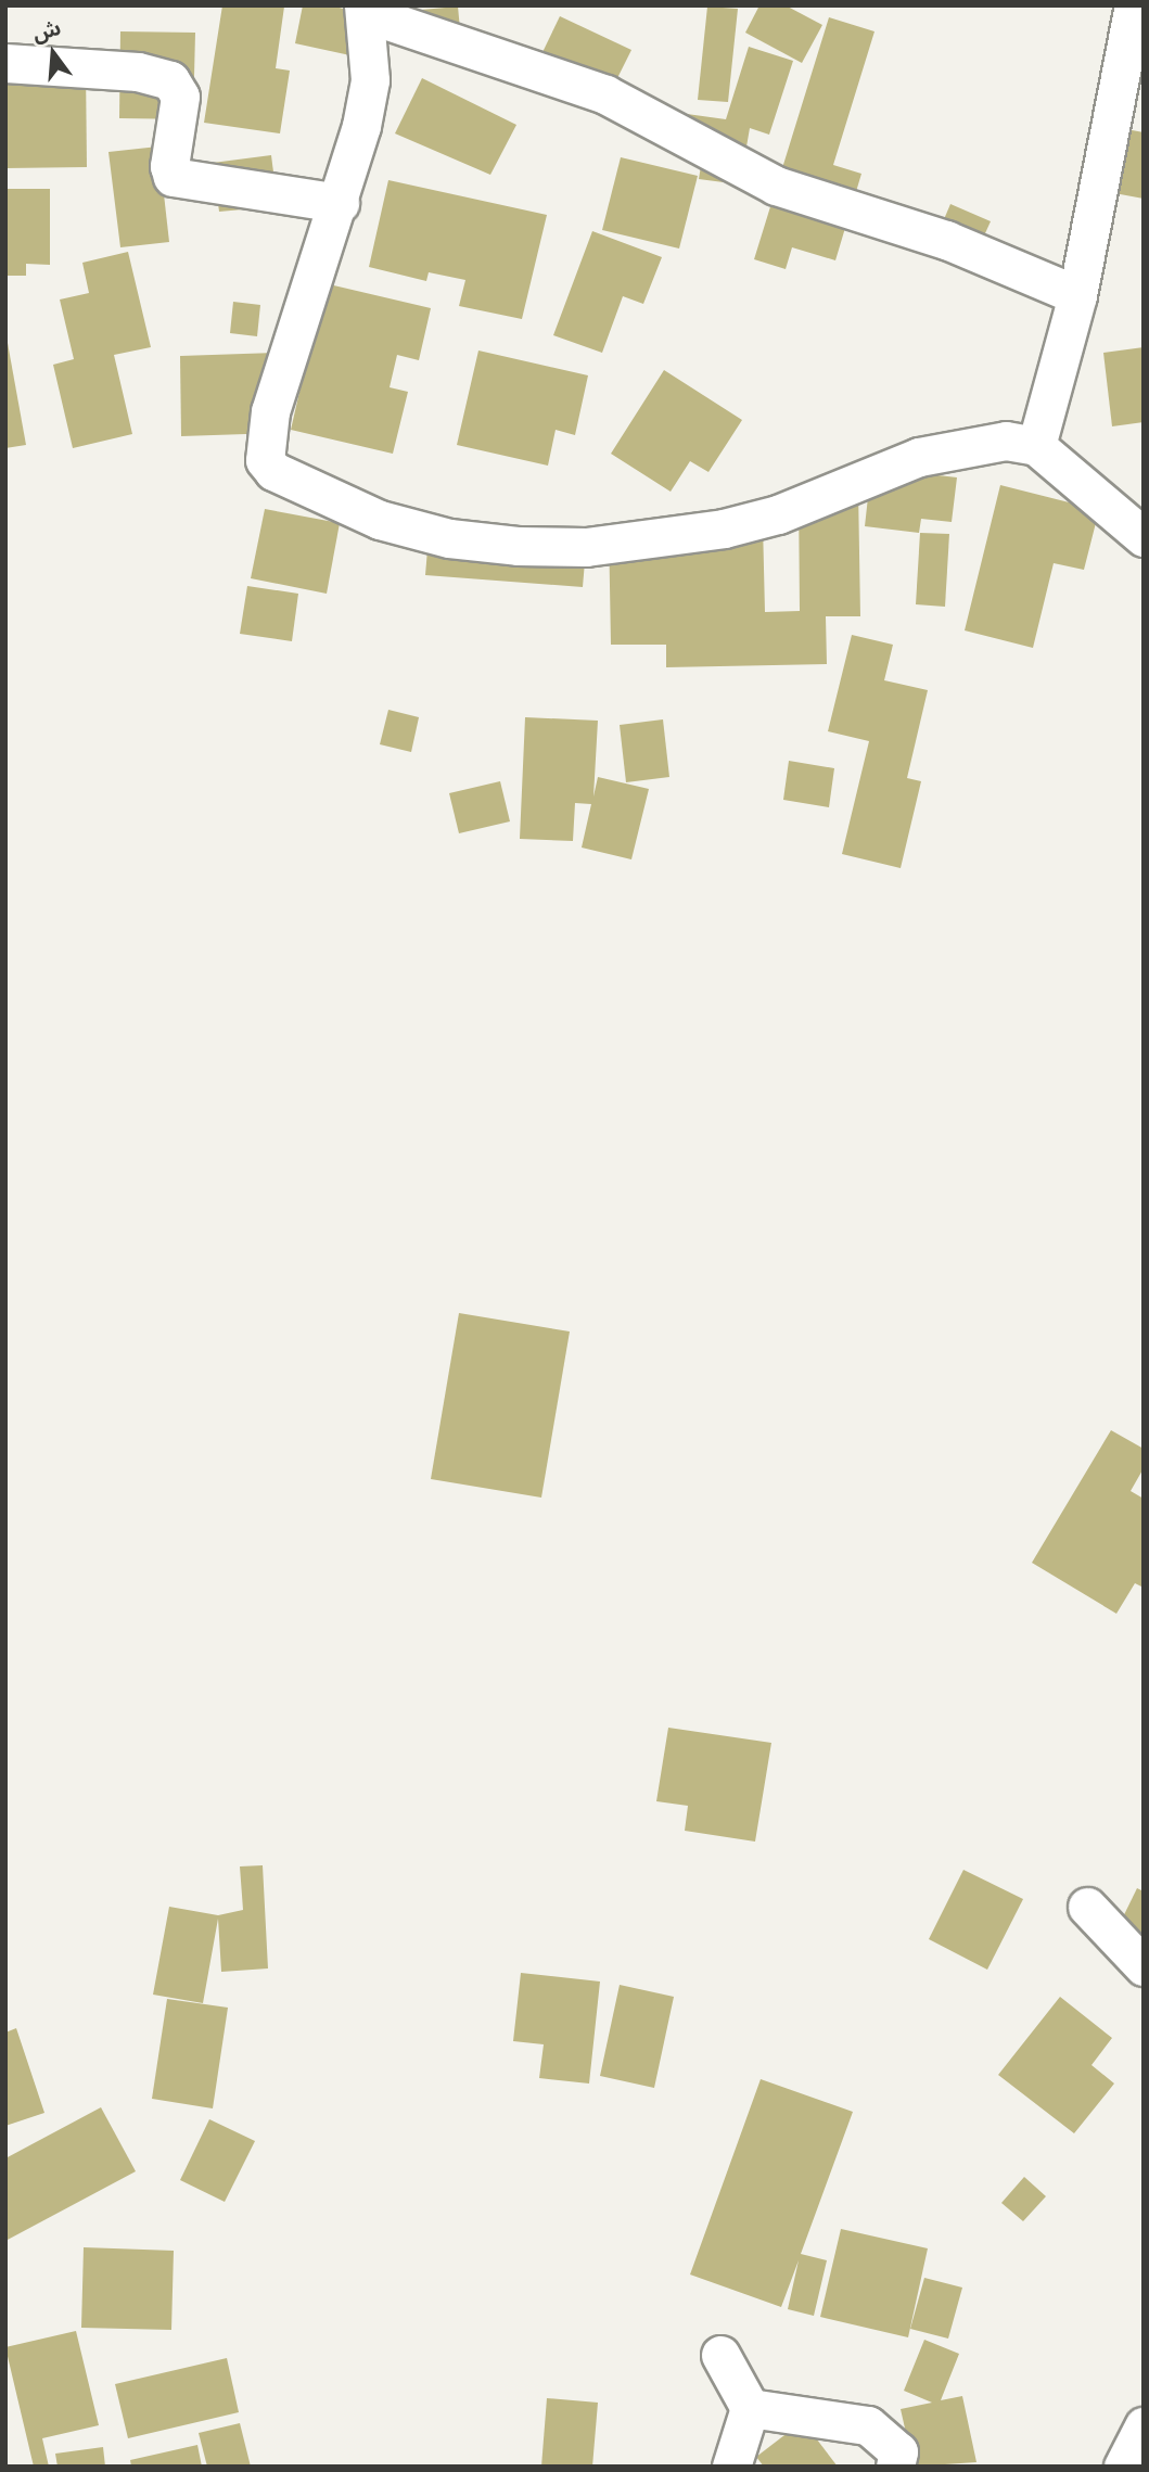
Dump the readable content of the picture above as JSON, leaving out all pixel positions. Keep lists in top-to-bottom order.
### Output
{
  "north": "top"
}
